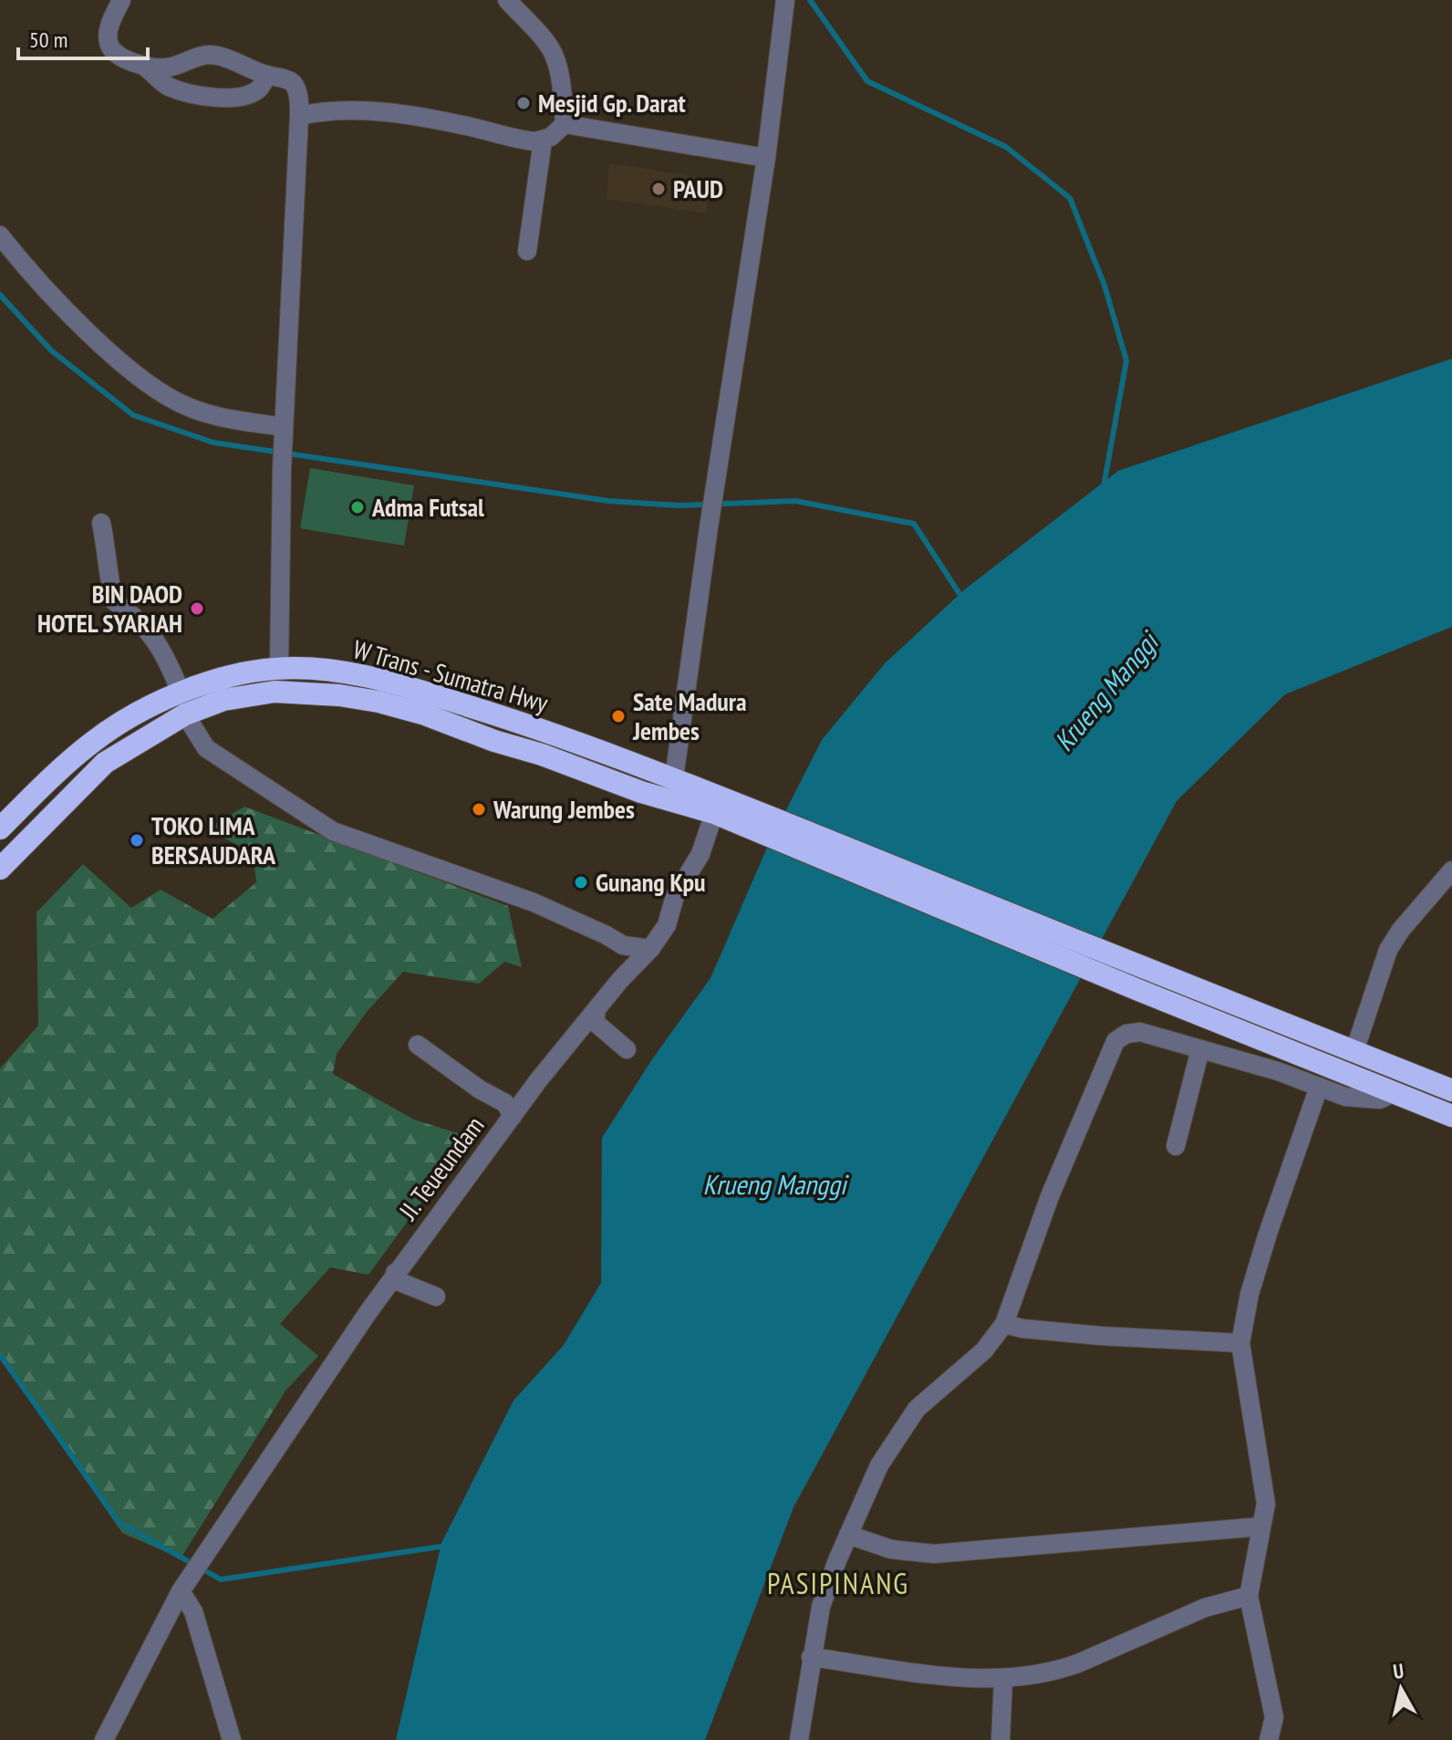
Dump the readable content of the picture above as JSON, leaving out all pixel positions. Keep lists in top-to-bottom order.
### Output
{
  "streets": {
    "highway": ["W Trans - Sumatra Hwy"],
    "street": ["JI. Teueundam"]
  },
  "crossings": [
    ["W Trans - Sumatra Hwy", "JI. Teueundam"]
  ],
  "districts": ["PASIPINANG"],
  "water": ["Krueng Manggi"],
  "places": [
    "Mesjid Gp. Darat",
    "PAUD",
    "Adma Futsal",
    "BIN DAOD HOTEL SYARIAH",
    "Sate Madura Jembes",
    "Warung Jembes",
    "TOKO LIMA BERSAUDARA",
    "Gunang Kpu"
  ],
  "scale_bar": "50 m",
  "north": "top"
}
